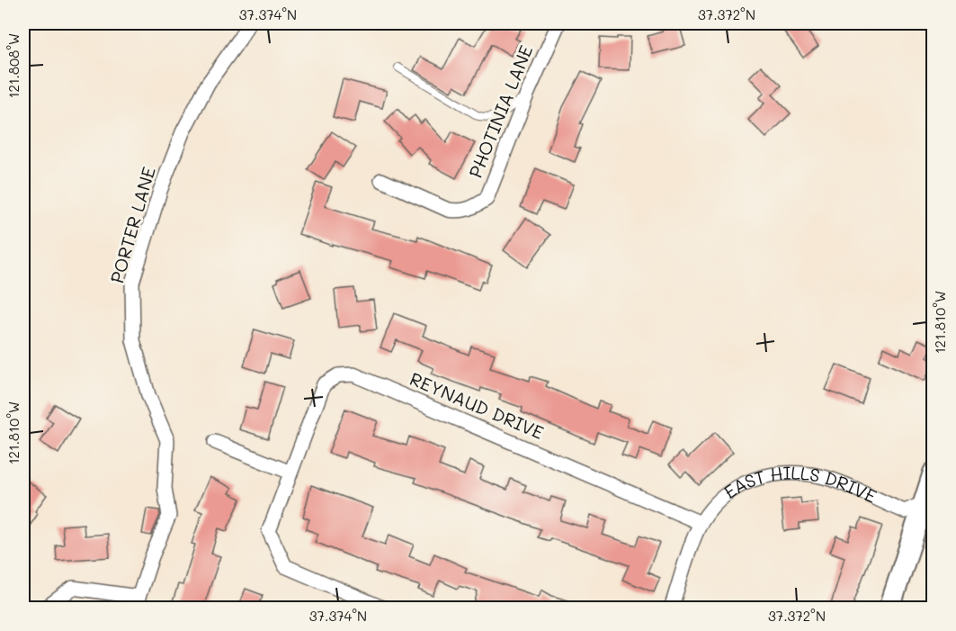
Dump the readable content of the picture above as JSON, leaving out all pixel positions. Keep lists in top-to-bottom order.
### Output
{
  "streets": {
    "street": [
      "PHOTINIA LANE",
      "PORTER LANE",
      "REYNAUD DRIVE",
      "EAST HILLS DRIVE"
    ]
  },
  "crossings": [
    ["REYNAUD DRIVE", "EAST HILLS DRIVE"]
  ],
  "coordinates": [
    "37.374°N",
    "37.372°N",
    "121.808°W",
    "121.810°W"
  ]
}
